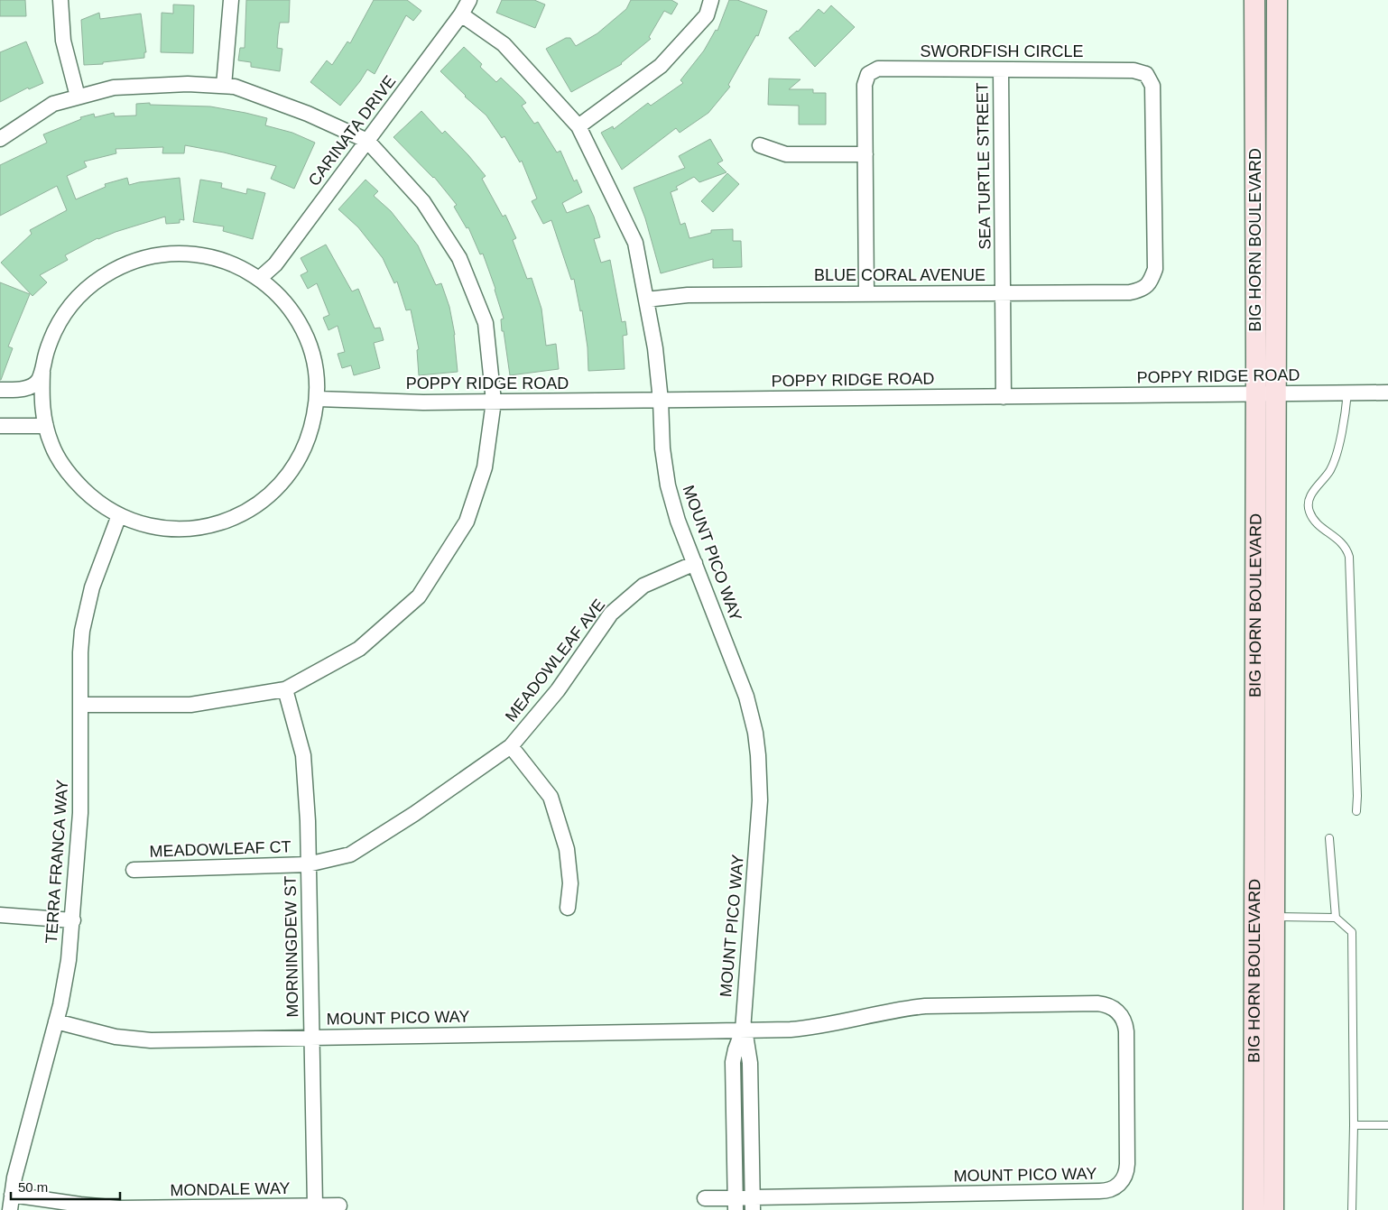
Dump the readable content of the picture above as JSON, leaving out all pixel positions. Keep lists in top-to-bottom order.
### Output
{
  "streets": {
    "main road": ["BIG HORN BOULEVARD"],
    "street": [
      "SWORDFISH CIRCLE",
      "CARINATA DRIVE",
      "SEA TURTLE STREET",
      "BLUE CORAL AVENUE",
      "POPPY RIDGE ROAD",
      "MOUNT PICO WAY",
      "MEADOWLEAF AVE",
      "MEADOWLEAF CT",
      "TERRA FRANCA WAY",
      "MORNINGDEW ST",
      "MONDALE WAY"
    ]
  },
  "crossings": [
    ["SWORDFISH CIRCLE", "SEA TURTLE STREET"],
    ["SWORDFISH CIRCLE", "BLUE CORAL AVENUE"],
    ["CARINATA DRIVE", "MOUNT PICO WAY"],
    ["SEA TURTLE STREET", "BLUE CORAL AVENUE"],
    ["SEA TURTLE STREET", "POPPY RIDGE ROAD"],
    ["BIG HORN BOULEVARD", "POPPY RIDGE ROAD"],
    ["BLUE CORAL AVENUE", "MOUNT PICO WAY"],
    ["POPPY RIDGE ROAD", "MOUNT PICO WAY"],
    ["MOUNT PICO WAY", "MEADOWLEAF AVE"],
    ["MOUNT PICO WAY", "TERRA FRANCA WAY"],
    ["MOUNT PICO WAY", "MORNINGDEW ST"],
    ["MEADOWLEAF AVE", "MEADOWLEAF CT"],
    ["MEADOWLEAF AVE", "MORNINGDEW ST"],
    ["MEADOWLEAF CT", "MORNINGDEW ST"],
    ["TERRA FRANCA WAY", "MONDALE WAY"],
    ["MORNINGDEW ST", "MONDALE WAY"]
  ],
  "scale_bar": "50 m"
}
